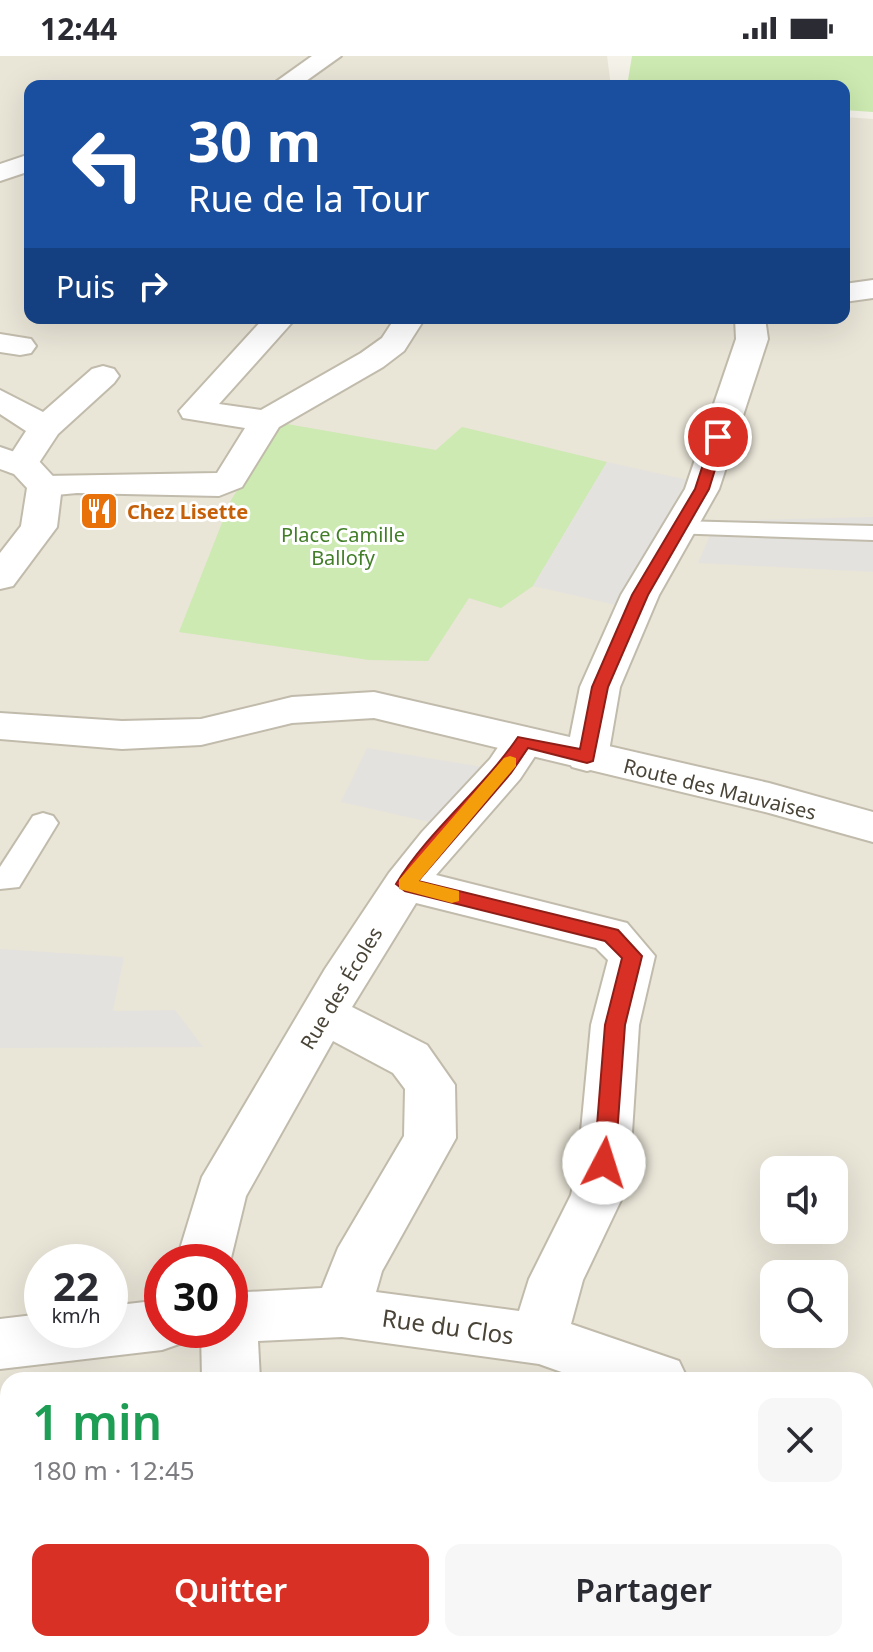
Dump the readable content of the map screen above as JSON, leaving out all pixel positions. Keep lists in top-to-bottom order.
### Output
{
  "streets": {
    "street": ["Route des Mauvaises", "Rue des Écoles", "Rue du Clos"]
  },
  "crossings": [
    ["Route des Mauvaises", "Rue des Écoles"]
  ],
  "parks": ["Place Camille Ballofy"],
  "places": {
    "restaurant": ["Chez Lisette"]
  },
  "page": {
    "status": "12:44",
    "turn": ["30 m", "Rue de la Tour"],
    "then": "Puis",
    "speed": "22 km/h",
    "limit": "30",
    "heading": ["1 min", "180 m · 12:45"],
    "buttons": ["Quitter", "Partager"]
  }
}
